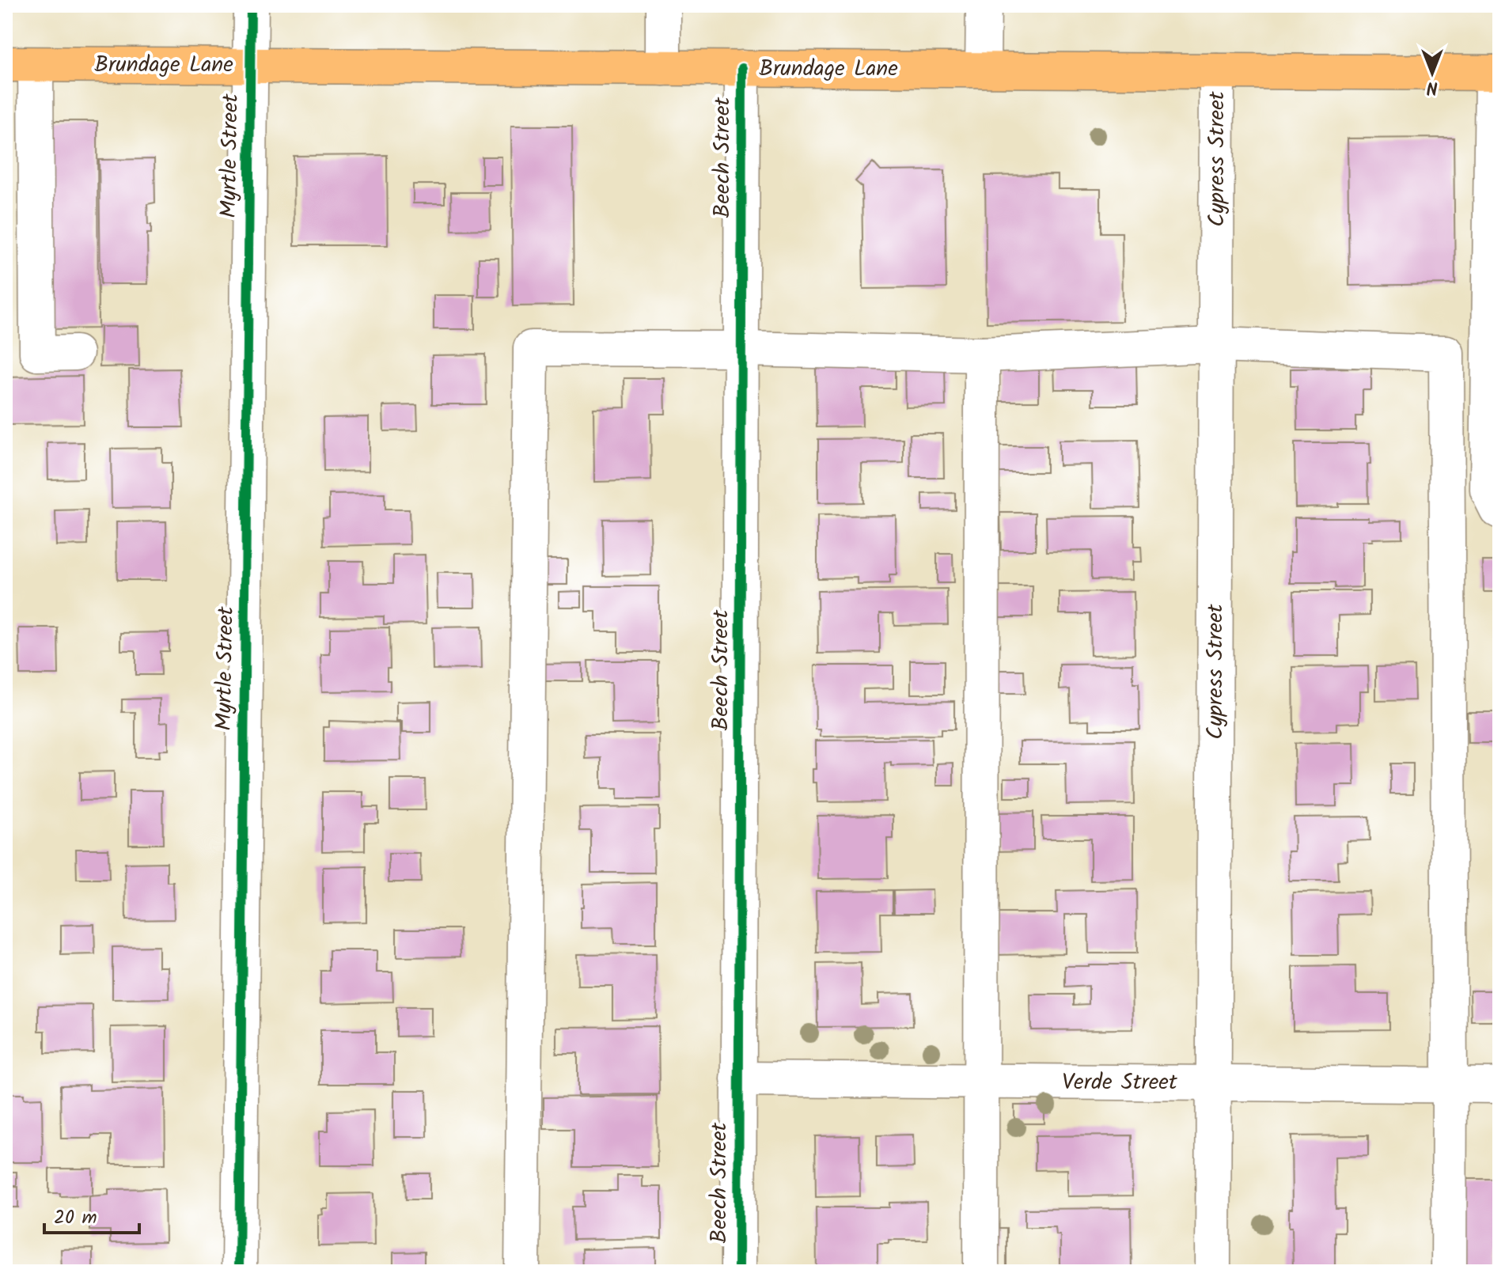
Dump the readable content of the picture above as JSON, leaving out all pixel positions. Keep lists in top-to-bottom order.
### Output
{
  "streets": {
    "main road": ["Brundage Lane"],
    "street": [
      "Myrtle Street",
      "Beech Street",
      "Cypress Street",
      "Verde Street"
    ]
  },
  "crossings": [
    ["Brundage Lane", "Myrtle Street"],
    ["Brundage Lane", "Beech Street"],
    ["Brundage Lane", "Cypress Street"],
    ["Beech Street", "Verde Street"],
    ["Cypress Street", "Verde Street"]
  ],
  "scale_bar": "20 m",
  "north": "bottom"
}
